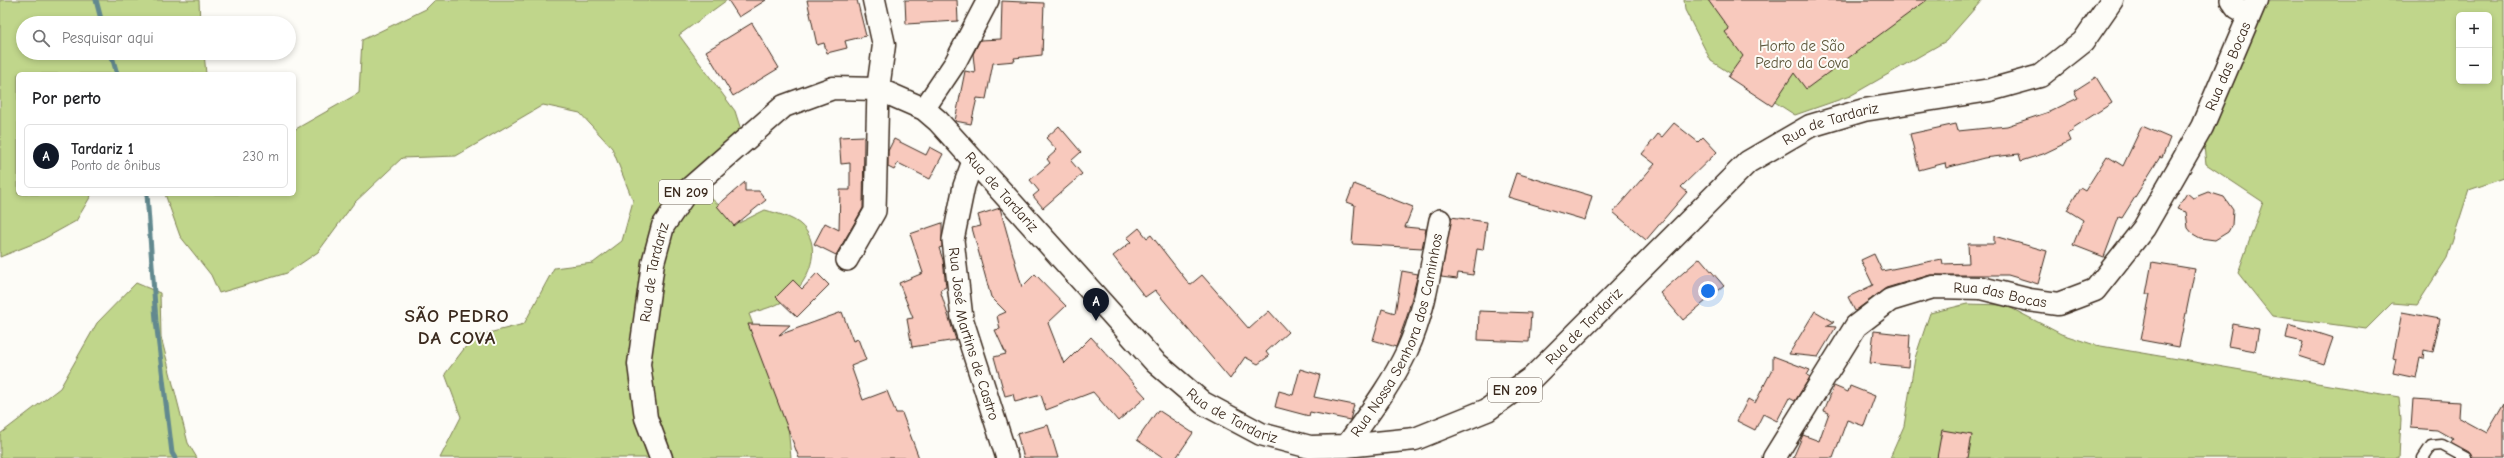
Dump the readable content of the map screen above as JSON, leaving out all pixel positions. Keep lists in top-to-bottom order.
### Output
{
  "streets": {
    "main road": ["Rua das Bocas", "Rua de Tardariz", "EN 209"],
    "street": ["Rua José Martins de Castro", "Rua Nossa Senhora dos Caminhos"]
  },
  "crossings": [
    ["Rua de Tardariz", "Rua José Martins de Castro"],
    ["Rua de Tardariz", "Rua Nossa Senhora dos Caminhos"]
  ],
  "districts": ["SÃO PEDRO DA COVA"],
  "parks": ["Horto de São Pedro da Cova"],
  "page": {
    "map_buttons": ["+", "−"],
    "search": "Pesquisar aqui",
    "heading": "Por perto",
    "list": [
      {
        "mark": "A",
        "name": "Tardariz 1",
        "note": "Ponto de ônibus",
        "value": "230 m"
      }
    ],
    "pins": "A"
  }
}
